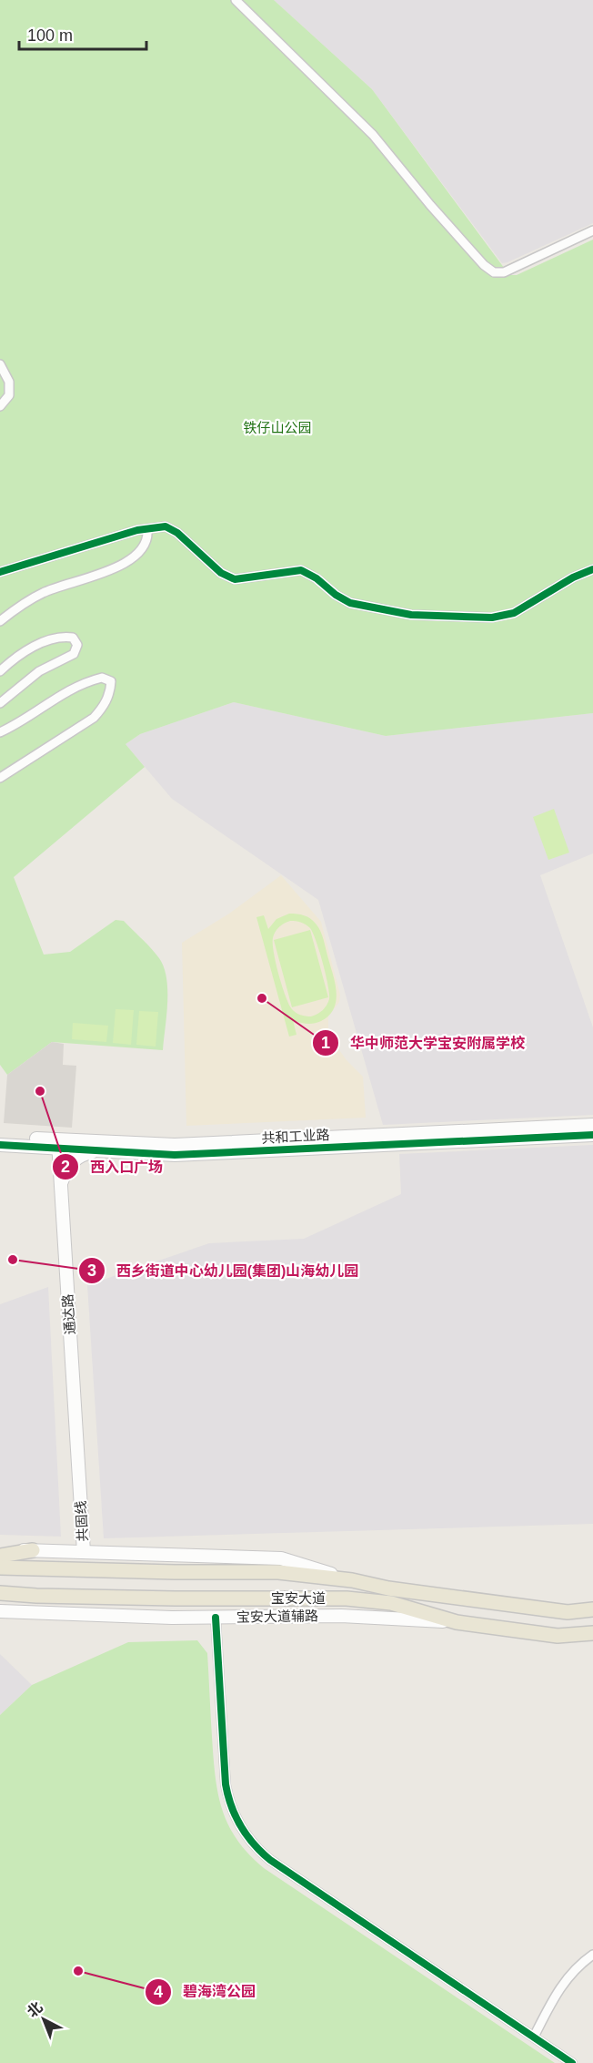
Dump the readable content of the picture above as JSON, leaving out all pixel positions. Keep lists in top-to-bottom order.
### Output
{
  "streets": {
    "main road": ["宝安大道"],
    "street": [
      "共和工业路",
      "通达路",
      "共固线",
      "宝安大道辅路"
    ]
  },
  "crossings": [
    ["共和工业路", "通达路"],
    ["通达路", "共固线"],
    ["宝安大道", "宝安大道辅路"]
  ],
  "parks": ["铁仔山公园"],
  "places": [
    "华中师范大学宝安附属学校",
    "西入口广场",
    "西乡街道中心幼儿园(集团)山海幼儿园",
    "碧海湾公园"
  ],
  "scale_bar": "100 m",
  "north": "top left"
}
